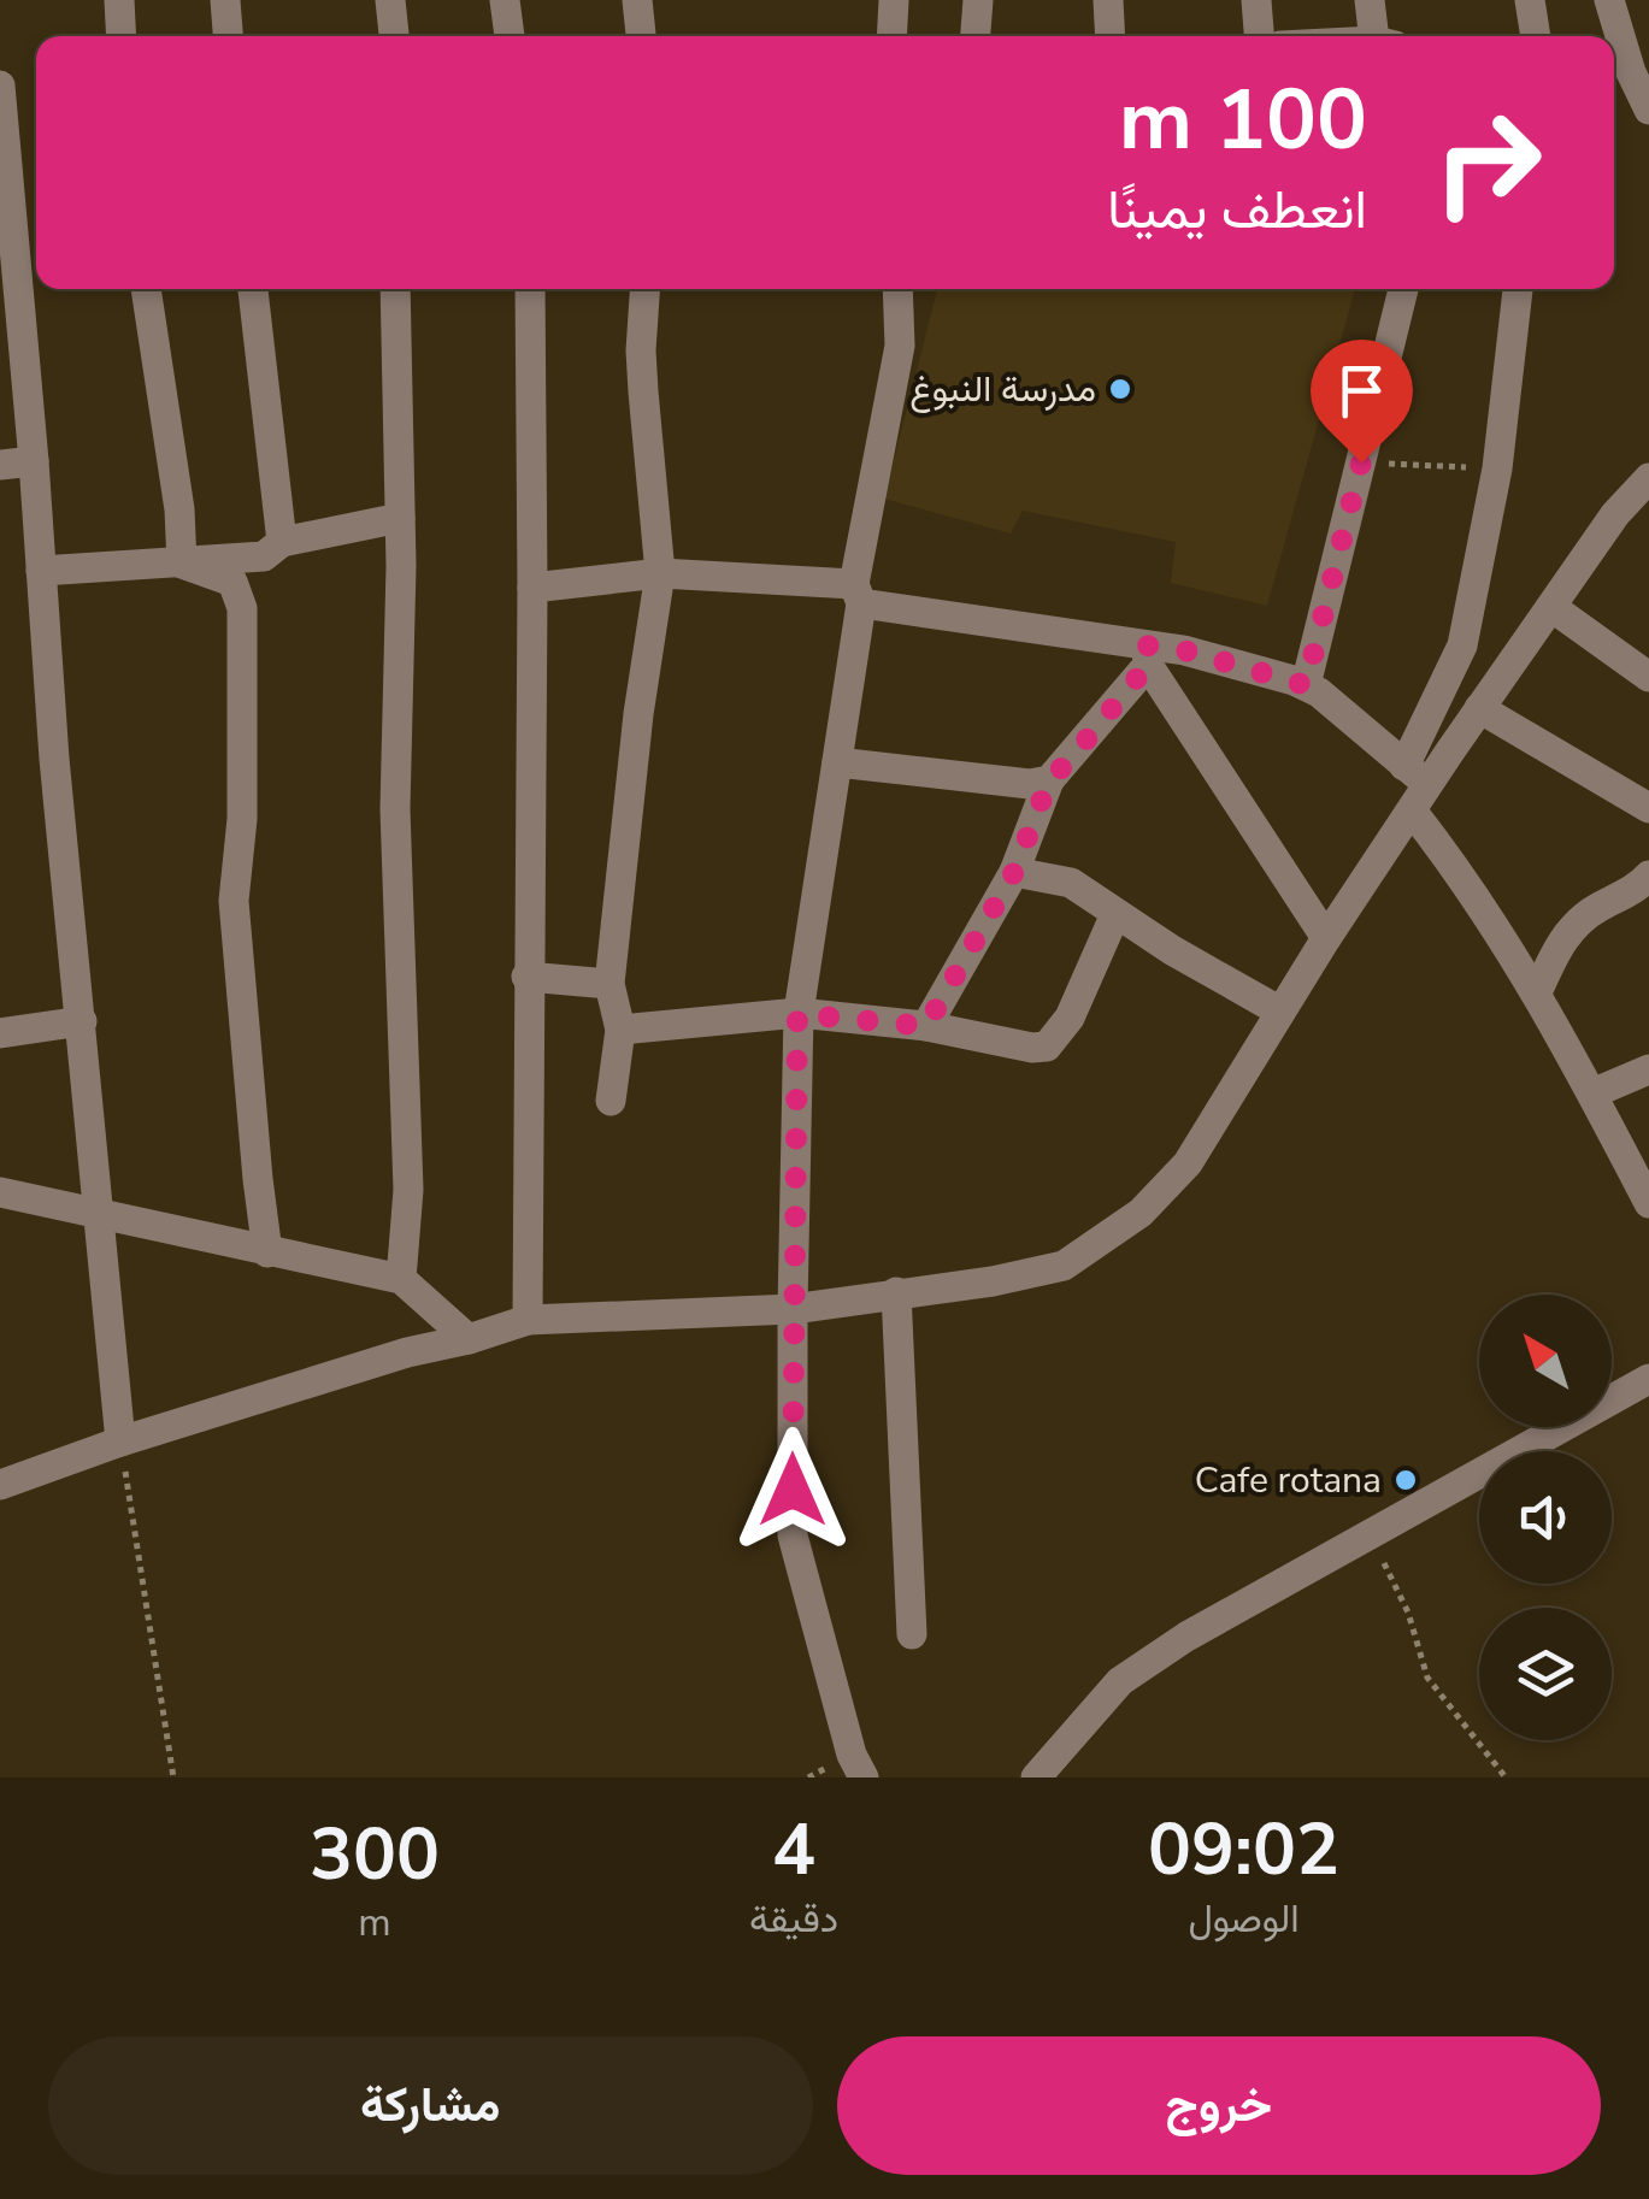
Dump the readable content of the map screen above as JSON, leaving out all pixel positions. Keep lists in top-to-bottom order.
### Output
{
  "places": ["مدرسة النبوغ", "Cafe rotana"],
  "north": "top left",
  "page": {
    "turn": ["100 m", "انعطف يمينًا"],
    "eta": [
      "09:02",
      "الوصول",
      "4",
      "دقيقة",
      "300",
      "m"
    ],
    "buttons": ["خروج", "مشاركة"]
  }
}
